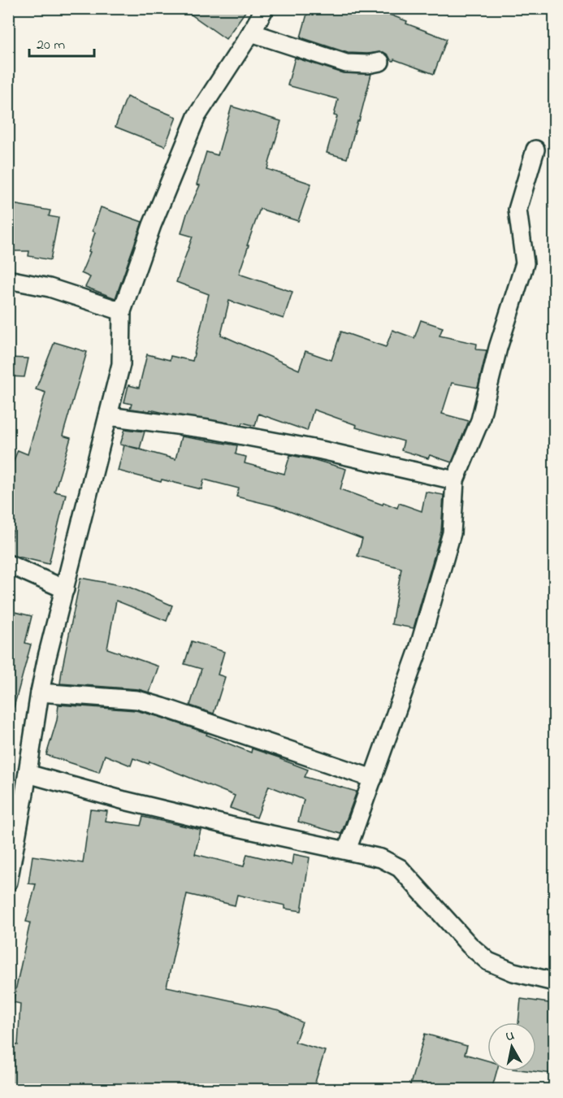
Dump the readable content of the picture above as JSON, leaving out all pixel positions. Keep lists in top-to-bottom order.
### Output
{
  "scale_bar": "20 m",
  "north": "top"
}
